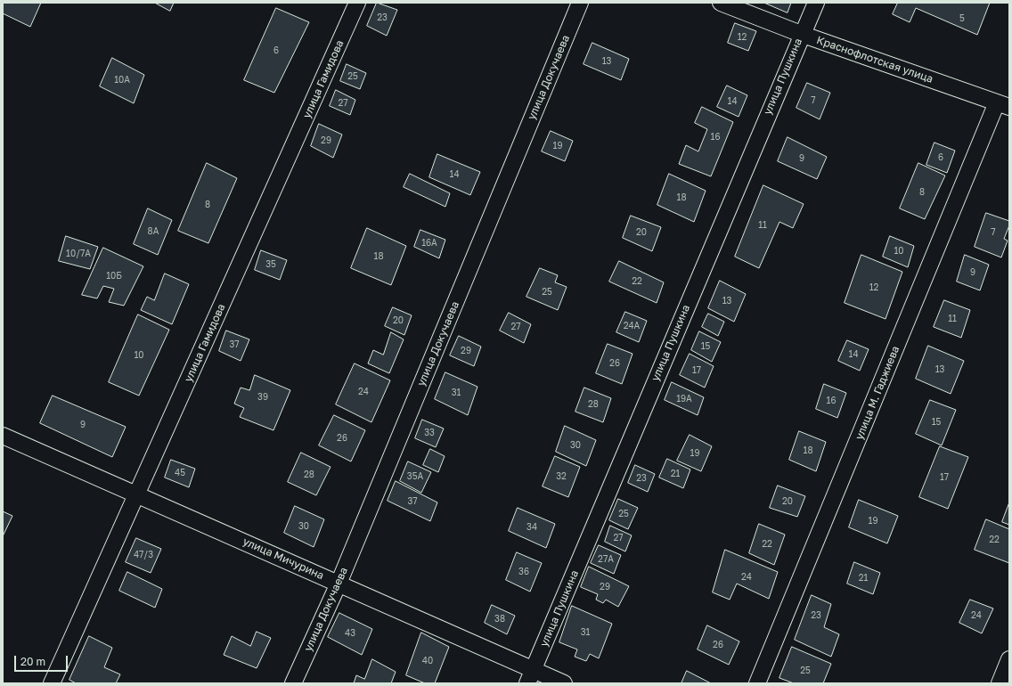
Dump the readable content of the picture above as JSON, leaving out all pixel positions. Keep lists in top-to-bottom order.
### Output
{
  "streets": {
    "street": [
      "Краснофлотская улица",
      "улица Пушкина",
      "улица Докучаева",
      "улица Гамидова",
      "улица М. Гаджиева",
      "улица Мичурина"
    ]
  },
  "crossings": [
    ["Краснофлотская улица", "улица Пушкина"],
    ["Краснофлотская улица", "улица М. Гаджиева"],
    ["улица Пушкина", "улица Мичурина"],
    ["улица Докучаева", "улица Мичурина"],
    ["улица Гамидова", "улица Мичурина"]
  ],
  "house_numbers": [
    "23",
    "5",
    "12",
    "6",
    "13",
    "25",
    "10А",
    "7",
    "14",
    "27",
    "16",
    "29",
    "19",
    "6",
    "9",
    "14",
    "8",
    "18",
    "8",
    "11",
    "8А",
    "20",
    "7",
    "16А",
    "10",
    "10/7А",
    "18",
    "35",
    "9",
    "10Б",
    "22",
    "12",
    "25",
    "13",
    "11",
    "20",
    "24А",
    "27",
    "37",
    "15",
    "29",
    "14",
    "10",
    "26",
    "13",
    "17",
    "24",
    "31",
    "39",
    "19А",
    "16",
    "28",
    "15",
    "9",
    "33",
    "26",
    "30",
    "18",
    "19",
    "45",
    "21",
    "28",
    "35А",
    "32",
    "17",
    "23",
    "37",
    "20",
    "25",
    "19",
    "30",
    "34",
    "27",
    "22",
    "22",
    "47/3",
    "27А",
    "36",
    "24",
    "21",
    "29",
    "23",
    "24",
    "38",
    "31",
    "43",
    "26",
    "40",
    "25"
  ],
  "scale_bar": "20 m"
}
